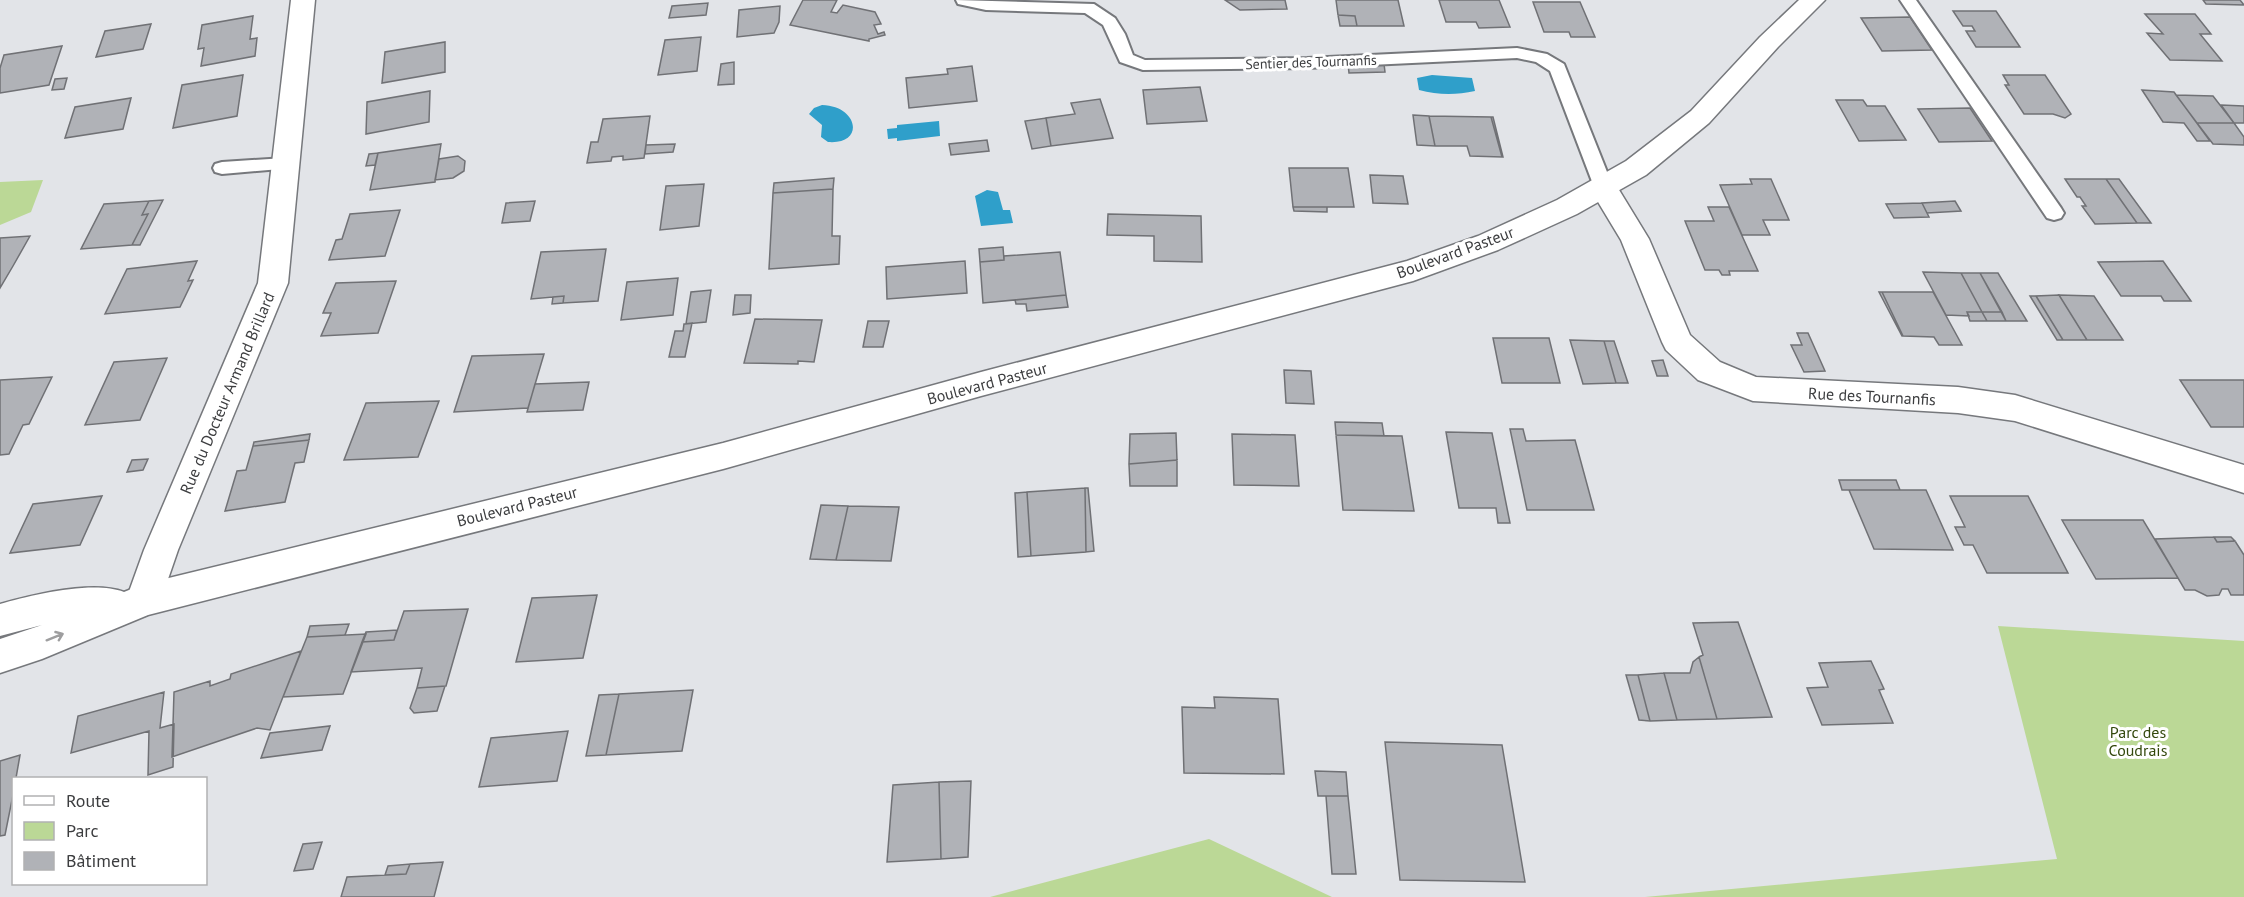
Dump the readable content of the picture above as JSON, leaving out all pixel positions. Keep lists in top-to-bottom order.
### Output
{
  "streets": {
    "main road": ["Boulevard Pasteur", "Rue du Docteur Armand Brillard", "Rue des Tournanfis"],
    "lane": ["Sentier des Tournanfis"]
  },
  "crossings": [
    ["Sentier des Tournanfis", "Boulevard Pasteur"],
    ["Sentier des Tournanfis", "Rue des Tournanfis"],
    ["Boulevard Pasteur", "Rue du Docteur Armand Brillard"],
    ["Boulevard Pasteur", "Rue des Tournanfis"]
  ],
  "parks": ["Parc des Coudrais"],
  "legend": ["Route", "Parc", "Bâtiment"]
}
